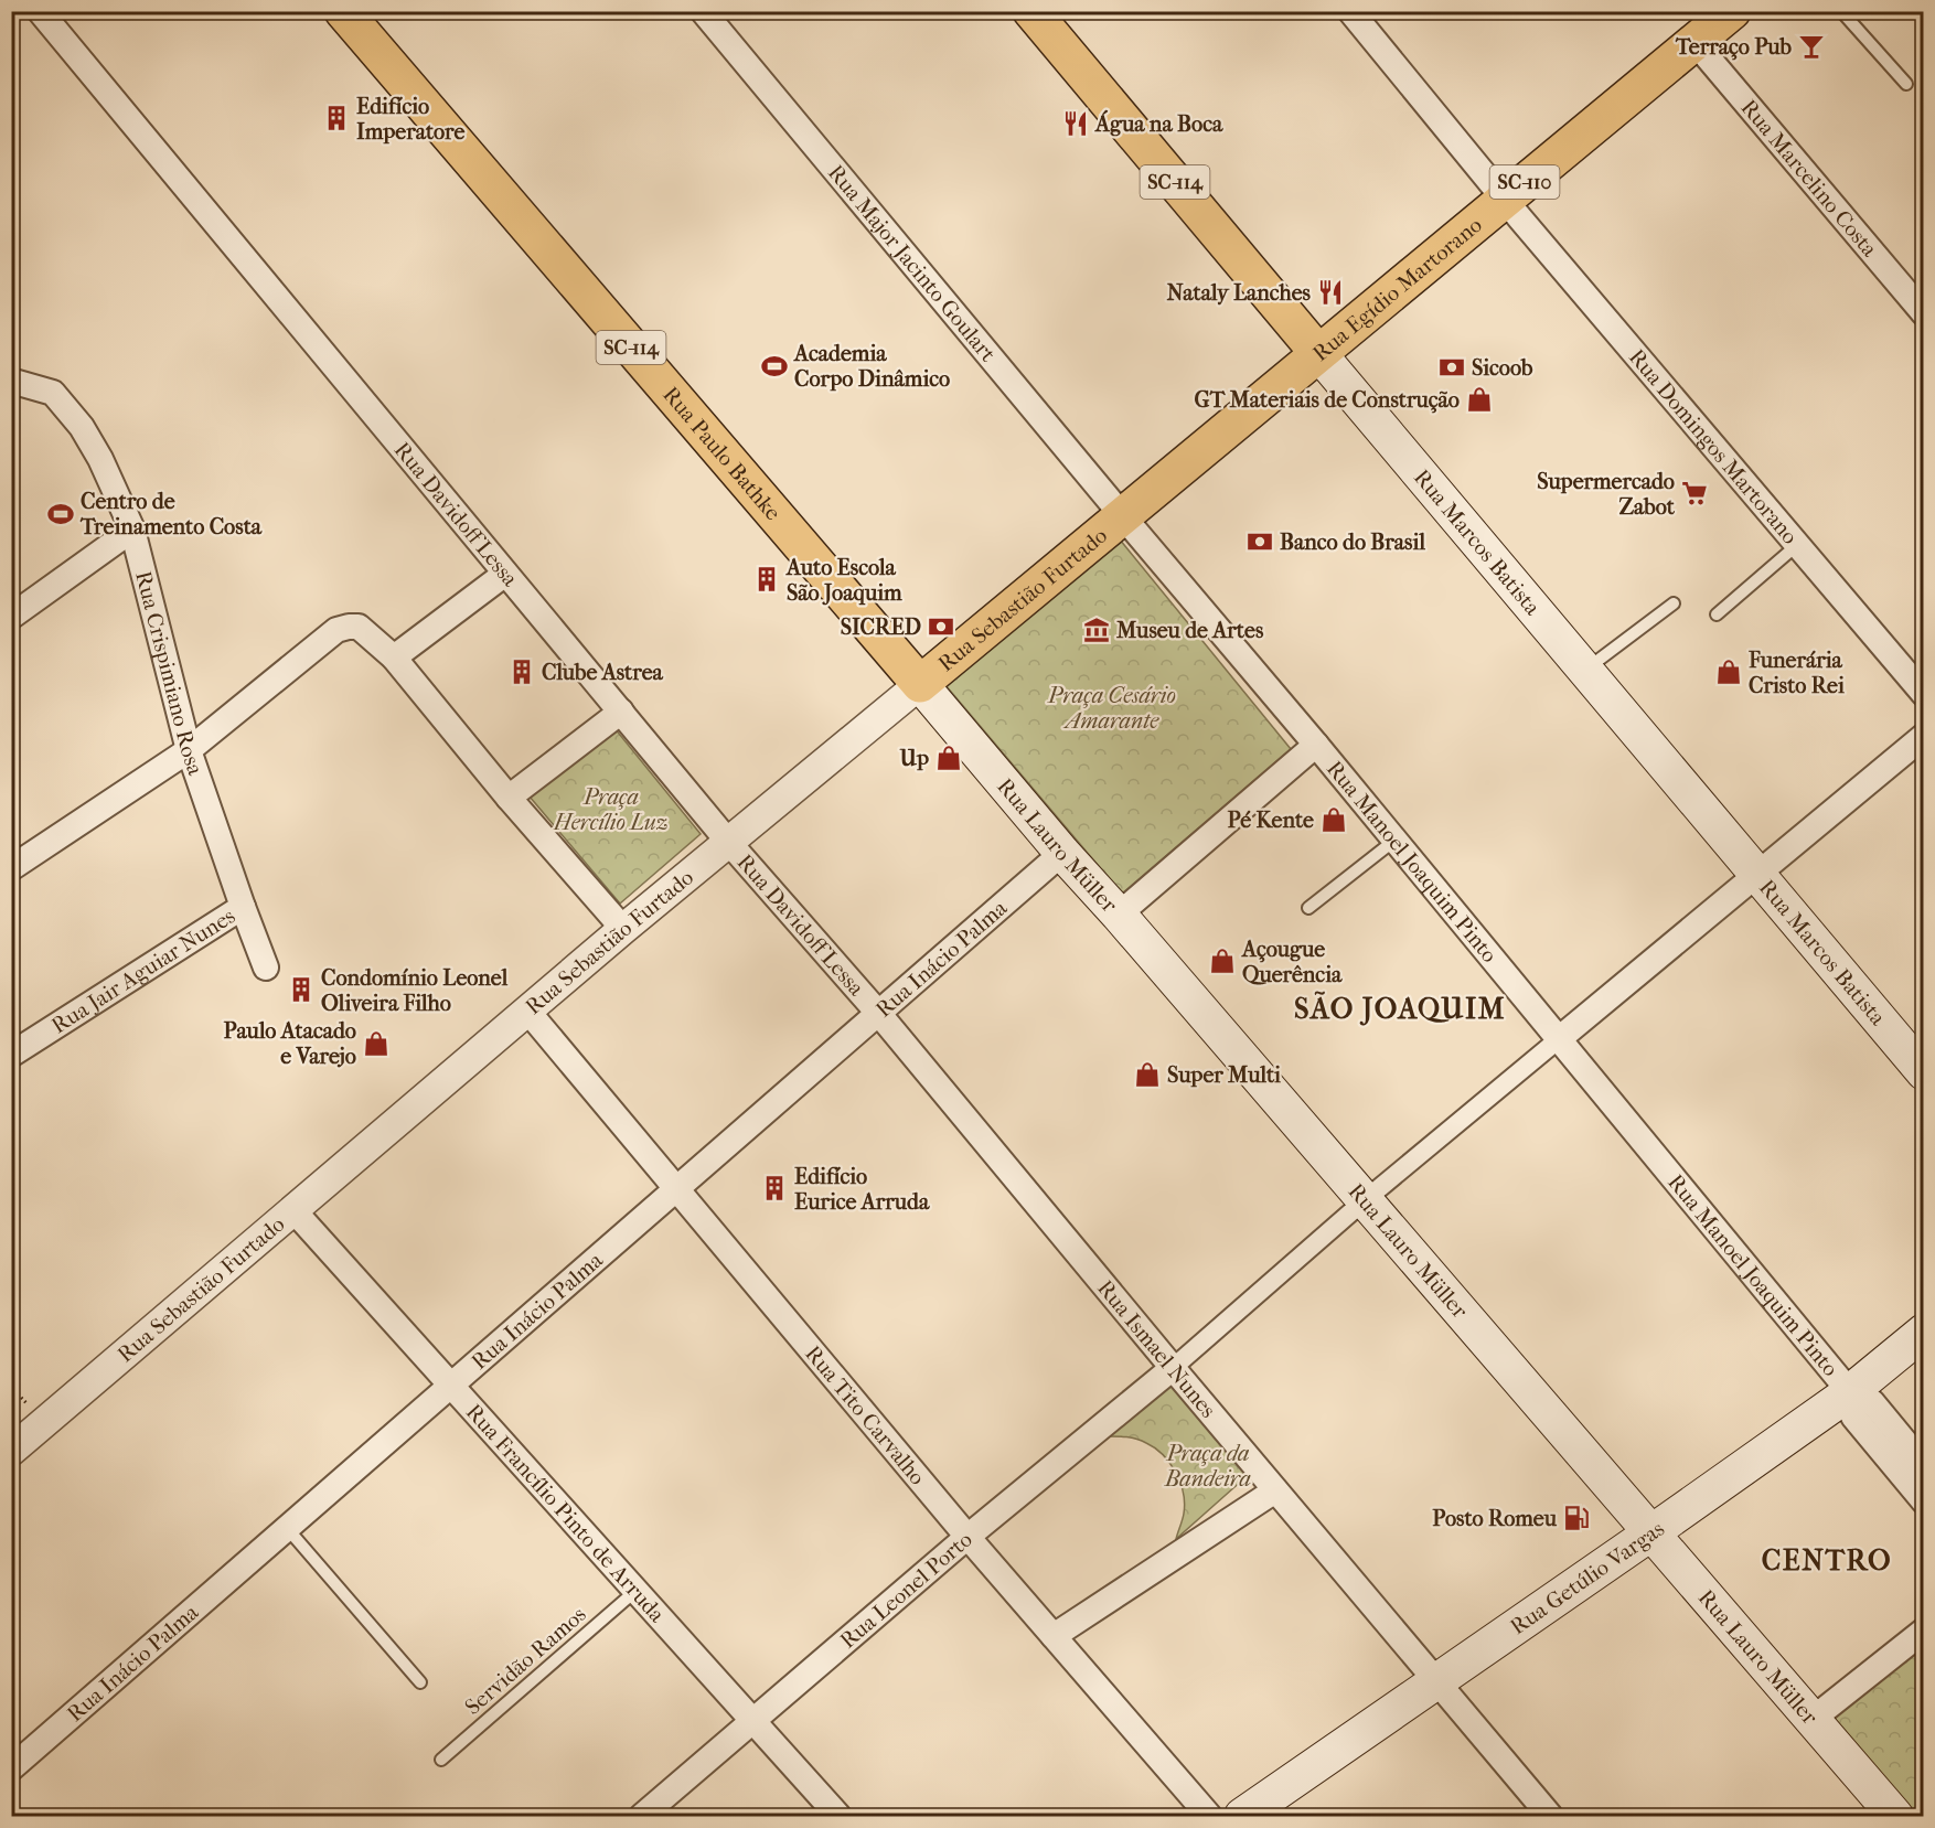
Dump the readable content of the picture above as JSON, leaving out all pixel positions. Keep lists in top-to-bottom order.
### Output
{
  "streets": {
    "main road": [
      "SC-114",
      "SC-110",
      "Rua Egídio Martorano",
      "Rua Paulo Bathke",
      "Rua Marcos Batista",
      "Rua Sebastião Furtado",
      "Rua Lauro Müller",
      "Rua Getúlio Vargas"
    ],
    "street": [
      "Rua Marcelino Costa",
      "Rua Major Jacinto Goulart",
      "Rua Domingos Martorano",
      "Rua Davidoff Lessa",
      "Rua Crispimiano Rosa",
      "Rua Manoel Joaquim Pinto",
      "Rua Inácio Palma",
      "Rua Jair Aguiar Nunes",
      "Rua Ismael Nunes",
      "Rua Tito Carvalho",
      "Rua Francílio Pinto de Arruda",
      "Rua Leonel Porto"
    ],
    "lane": ["Servidão Ramos"]
  },
  "crossings": [
    ["Rua Marcelino Costa", "Rua Egídio Martorano"],
    ["Rua Major Jacinto Goulart", "Rua Egídio Martorano"],
    ["Rua Major Jacinto Goulart", "Rua Sebastião Furtado"],
    ["Rua Major Jacinto Goulart", "Rua Manoel Joaquim Pinto"],
    ["Rua Egídio Martorano", "Rua Domingos Martorano"],
    ["Rua Egídio Martorano", "Rua Marcos Batista"],
    ["Rua Egídio Martorano", "Rua Sebastião Furtado"],
    ["Rua Egídio Martorano", "Rua Manoel Joaquim Pinto"],
    ["Rua Paulo Bathke", "Rua Sebastião Furtado"],
    ["Rua Paulo Bathke", "Rua Lauro Müller"],
    ["Rua Davidoff Lessa", "Rua Sebastião Furtado"],
    ["Rua Davidoff Lessa", "Rua Inácio Palma"],
    ["Rua Davidoff Lessa", "Rua Ismael Nunes"],
    ["Rua Sebastião Furtado", "Rua Lauro Müller"],
    ["Rua Sebastião Furtado", "Rua Manoel Joaquim Pinto"],
    ["Rua Sebastião Furtado", "Rua Tito Carvalho"],
    ["Rua Sebastião Furtado", "Rua Francílio Pinto de Arruda"],
    ["Rua Crispimiano Rosa", "Rua Jair Aguiar Nunes"],
    ["Rua Lauro Müller", "Rua Inácio Palma"],
    ["Rua Lauro Müller", "Rua Getúlio Vargas"],
    ["Rua Manoel Joaquim Pinto", "Rua Getúlio Vargas"],
    ["Rua Inácio Palma", "Rua Ismael Nunes"],
    ["Rua Inácio Palma", "Rua Tito Carvalho"],
    ["Rua Inácio Palma", "Rua Francílio Pinto de Arruda"],
    ["Rua Ismael Nunes", "Rua Getúlio Vargas"],
    ["Rua Ismael Nunes", "Rua Leonel Porto"],
    ["Rua Tito Carvalho", "Rua Leonel Porto"],
    ["Rua Francílio Pinto de Arruda", "Rua Leonel Porto"],
    ["Rua Francílio Pinto de Arruda", "Servidão Ramos"]
  ],
  "districts": ["SÃO JOAQUIM", "CENTRO"],
  "parks": ["Praça Cesário Amarante", "Praça Hercílio Luz", "Praça da Bandeira"],
  "places": {
    "bar": ["Terraço Pub"],
    "building": [
      "Edifício Imperatore",
      "Auto Escola São Joaquim",
      "Clube Astrea",
      "Condomínio Leonel Oliveira Filho",
      "Edifício Eurice Arruda"
    ],
    "restaurant": ["Água na Boca", "Nataly Lanches"],
    "sports": ["Academia Corpo Dinâmico", "Centro de Treinamento Costa"],
    "bank": ["Sicoob", "Banco do Brasil", "SICRED"],
    "shop": [
      "GT Materiais de Construção",
      "Funerária Cristo Rei",
      "Up",
      "Pé Kente",
      "Açougue Querência",
      "Paulo Atacado e Varejo",
      "Super Multi"
    ],
    "supermarket": ["Supermercado Zabot"],
    "museum": ["Museu de Artes"],
    "fuel station": ["Posto Romeu"]
  }
}
